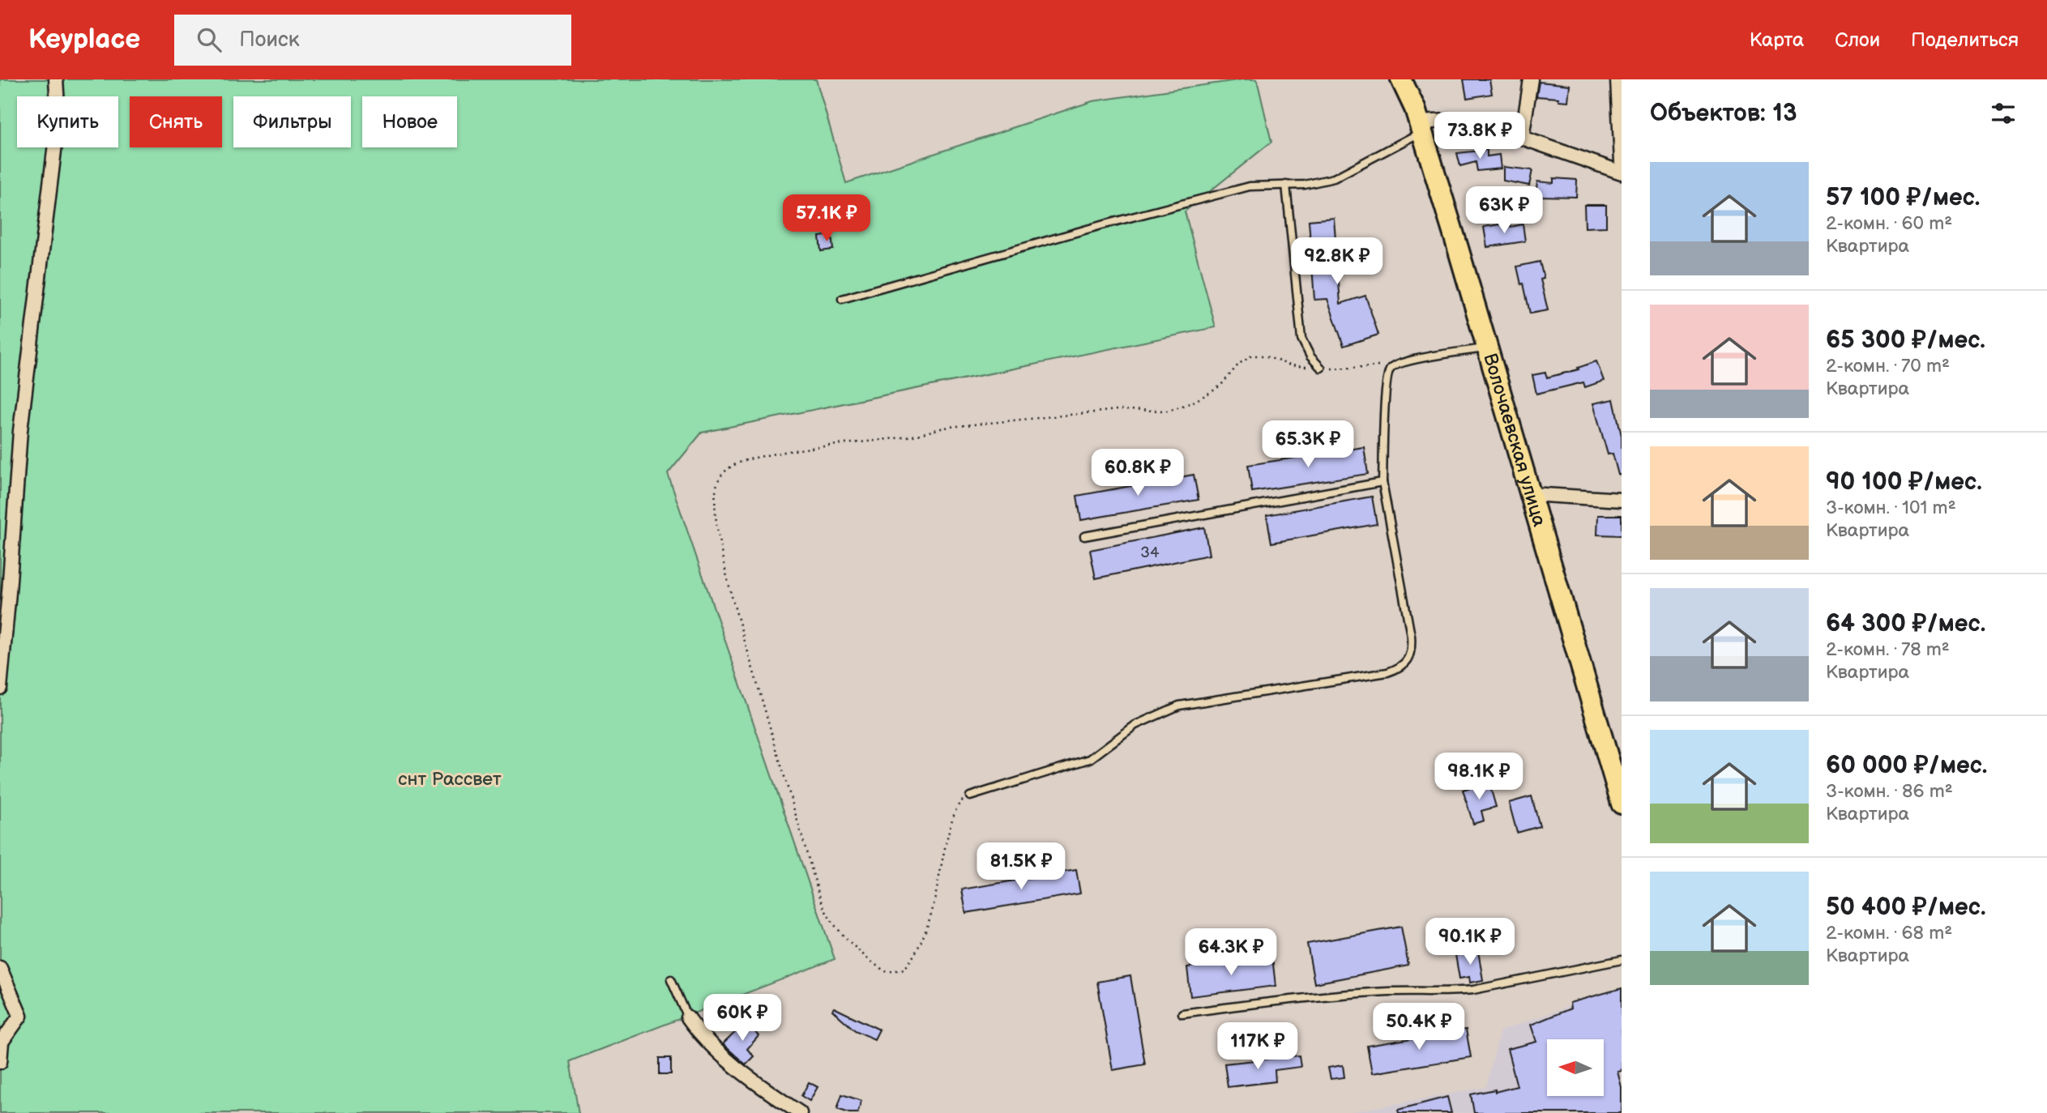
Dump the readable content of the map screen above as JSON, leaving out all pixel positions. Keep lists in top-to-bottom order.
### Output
{
  "streets": {
    "main road": ["Волочаевская улица"]
  },
  "parks": ["снт Рассвет"],
  "house_numbers": ["34"],
  "north": "left",
  "page": {
    "header": "Keyplace",
    "search": "Поиск",
    "nav": ["Карта", "Слои", "Поделиться"],
    "heading": "Объектов: 13",
    "chip": [
      "Купить",
      "Снять",
      "Фильтры",
      "Новое"
    ],
    "price": [
      "73.8K ₽",
      "63K ₽",
      "57.1K ₽",
      "92.8K ₽",
      "65.3K ₽",
      "60.8K ₽",
      "98.1K ₽",
      "81.5K ₽",
      "90.1K ₽",
      "64.3K ₽",
      "60K ₽",
      "50.4K ₽",
      "117K ₽"
    ],
    "list": [
      {
        "name": "57 100 ₽/мес.",
        "note": "2-комн. · 60 m² · Квартира"
      },
      {
        "name": "65 300 ₽/мес.",
        "note": "2-комн. · 70 m² · Квартира"
      },
      {
        "name": "90 100 ₽/мес.",
        "note": "3-комн. · 101 m² · Квартира"
      },
      {
        "name": "64 300 ₽/мес.",
        "note": "2-комн. · 78 m² · Квартира"
      },
      {
        "name": "60 000 ₽/мес.",
        "note": "3-комн. · 86 m² · Квартира"
      },
      {
        "name": "50 400 ₽/мес.",
        "note": "2-комн. · 68 m² · Квартира"
      }
    ]
  }
}
